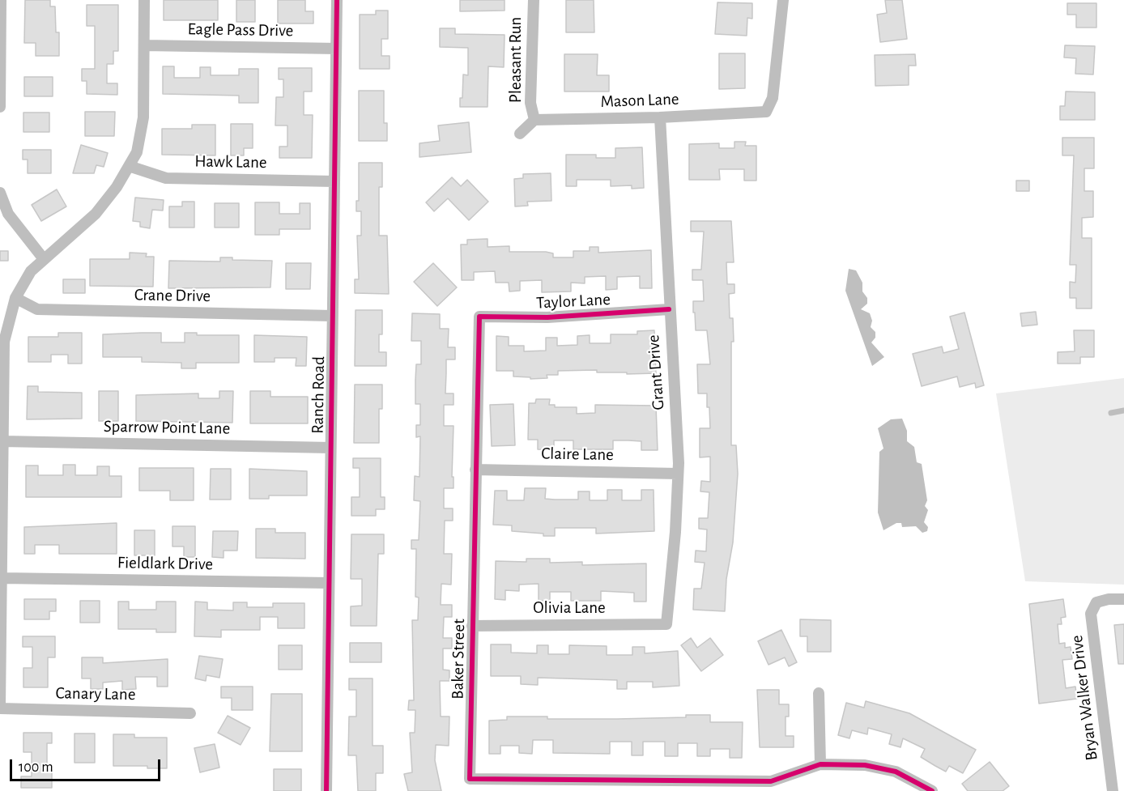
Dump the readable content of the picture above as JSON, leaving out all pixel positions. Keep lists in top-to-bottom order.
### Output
{
  "streets": {
    "street": [
      "Eagle Pass Drive",
      "Pleasant Run",
      "Mason Lane",
      "Hawk Lane",
      "Crane Drive",
      "Taylor Lane",
      "Grant Drive",
      "Ranch Road",
      "Sparrow Point Lane",
      "Claire Lane",
      "Fieldlark Drive",
      "Olivia Lane",
      "Baker Street",
      "Canary Lane",
      "Bryan Walker Drive"
    ]
  },
  "crossings": [
    ["Eagle Pass Drive", "Ranch Road"],
    ["Pleasant Run", "Mason Lane"],
    ["Mason Lane", "Grant Drive"],
    ["Hawk Lane", "Ranch Road"],
    ["Crane Drive", "Ranch Road"],
    ["Taylor Lane", "Grant Drive"],
    ["Taylor Lane", "Baker Street"],
    ["Grant Drive", "Claire Lane"],
    ["Grant Drive", "Olivia Lane"],
    ["Ranch Road", "Sparrow Point Lane"],
    ["Ranch Road", "Fieldlark Drive"],
    ["Claire Lane", "Baker Street"],
    ["Olivia Lane", "Baker Street"]
  ],
  "scale_bar": "100 m"
}
